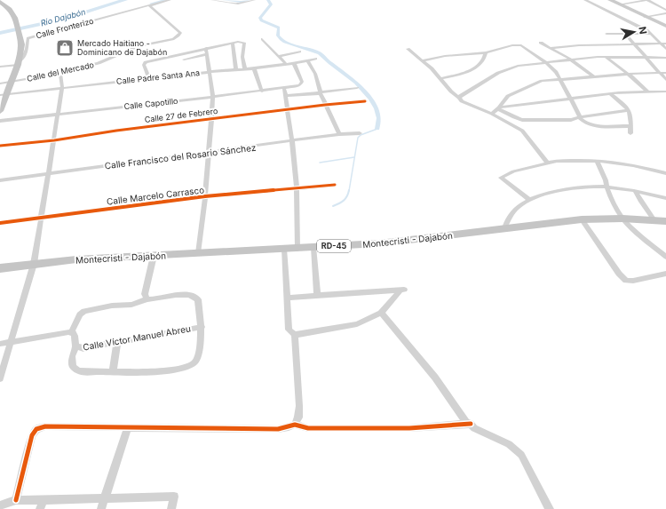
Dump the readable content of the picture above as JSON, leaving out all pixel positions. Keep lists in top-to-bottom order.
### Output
{
  "streets": {
    "main road": ["Montecristi - Dajabón", "RD-45"],
    "street": [
      "Calle Fronterizo",
      "Calle del Mercado",
      "Calle Padre Santa Ana",
      "Calle Capotillo",
      "Calle 27 de Febrero",
      "Calle Francisco del Rosario Sánchez",
      "Calle Marcelo Carrasco",
      "Calle Víctor Manuel Abreu"
    ]
  },
  "crossings": [
    ["Calle Fronterizo", "Calle del Mercado"],
    ["Calle Padre Santa Ana", "Calle Capotillo"]
  ],
  "water": ["Río Dajabón"],
  "places": {
    "shop": ["Mercado Haitiano - Dominicano de Dajabón"]
  },
  "north": "right"
}
